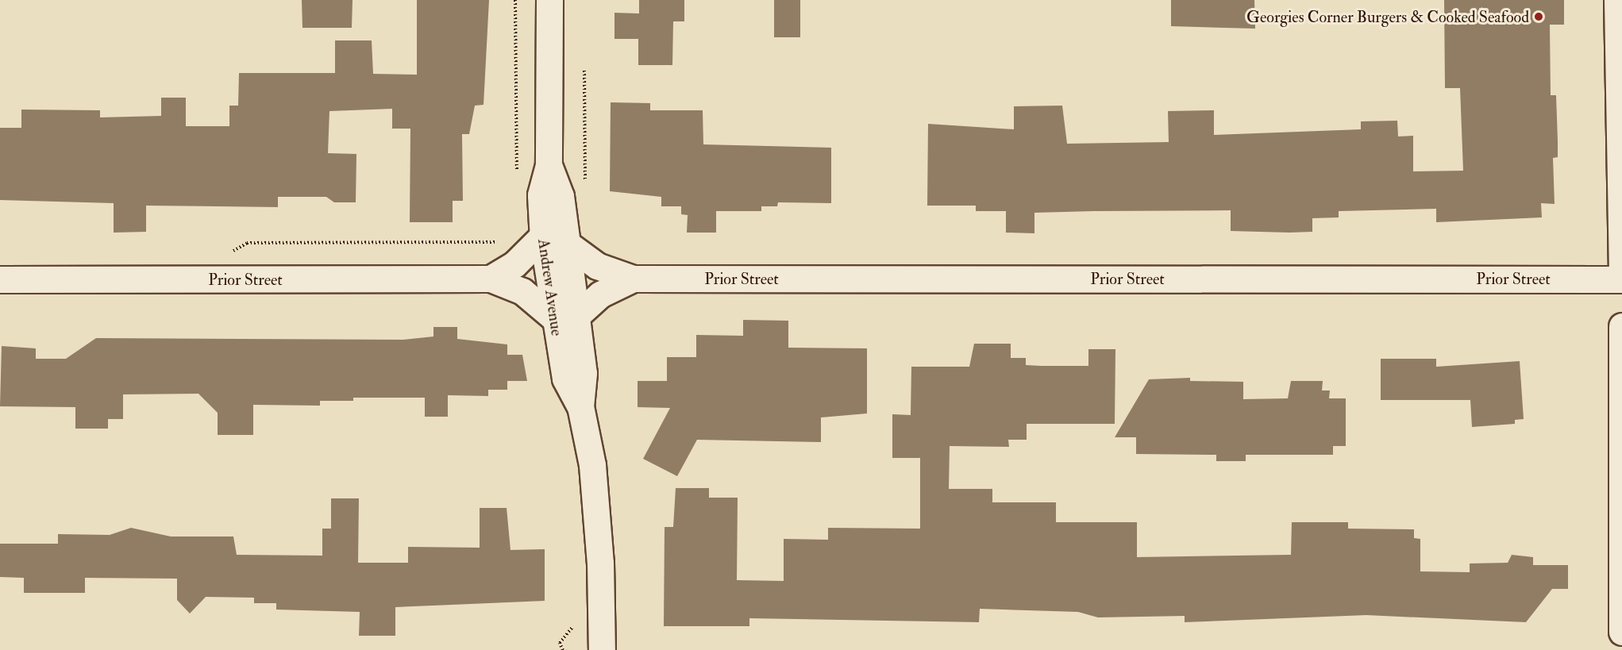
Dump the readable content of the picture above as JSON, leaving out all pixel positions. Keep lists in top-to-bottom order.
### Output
{
  "streets": {
    "street": ["Prior Street", "Andrew Avenue"]
  },
  "crossings": [
    ["Prior Street", "Andrew Avenue"]
  ],
  "places": ["Georgies Corner Burgers & Cooked Seafood"]
}
